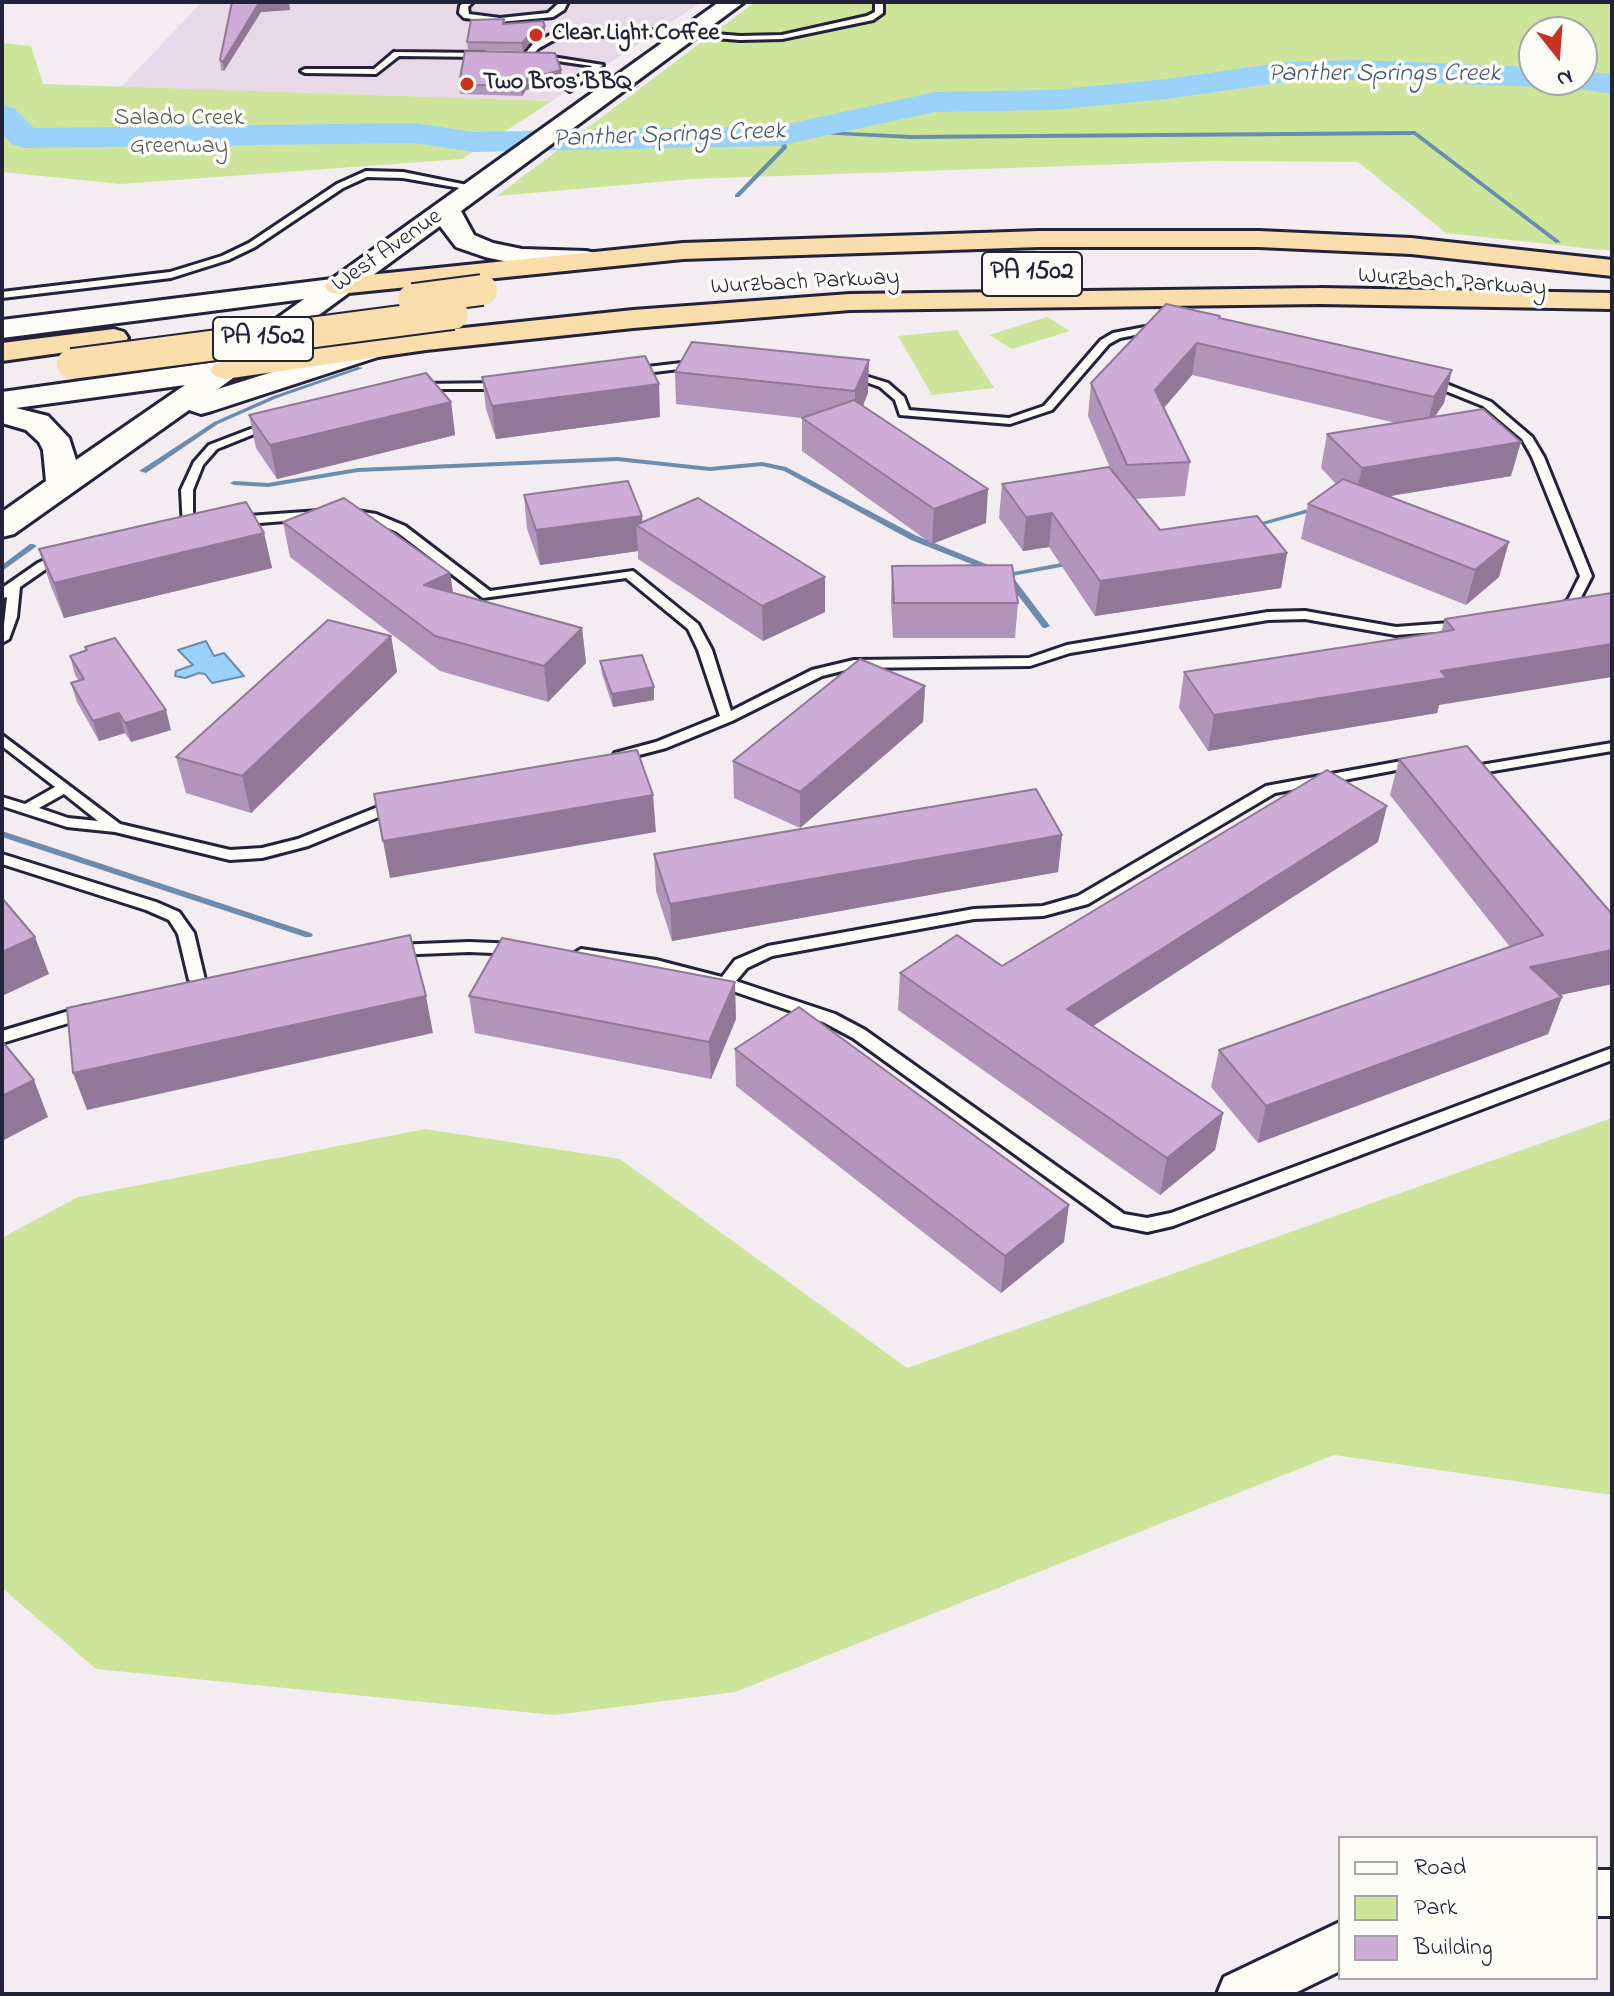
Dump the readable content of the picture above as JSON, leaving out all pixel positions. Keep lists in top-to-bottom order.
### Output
{
  "streets": {
    "highway": ["PA 1502", "Wurzbach Parkway"],
    "main road": ["West Avenue"]
  },
  "water": ["Panther Springs Creek"],
  "parks": ["Salado Creek Greenway"],
  "places": ["Clear Light Coffee", "Two Bros BBQ"],
  "legend": ["Road", "Park", "Building"],
  "north": "bottom"
}
